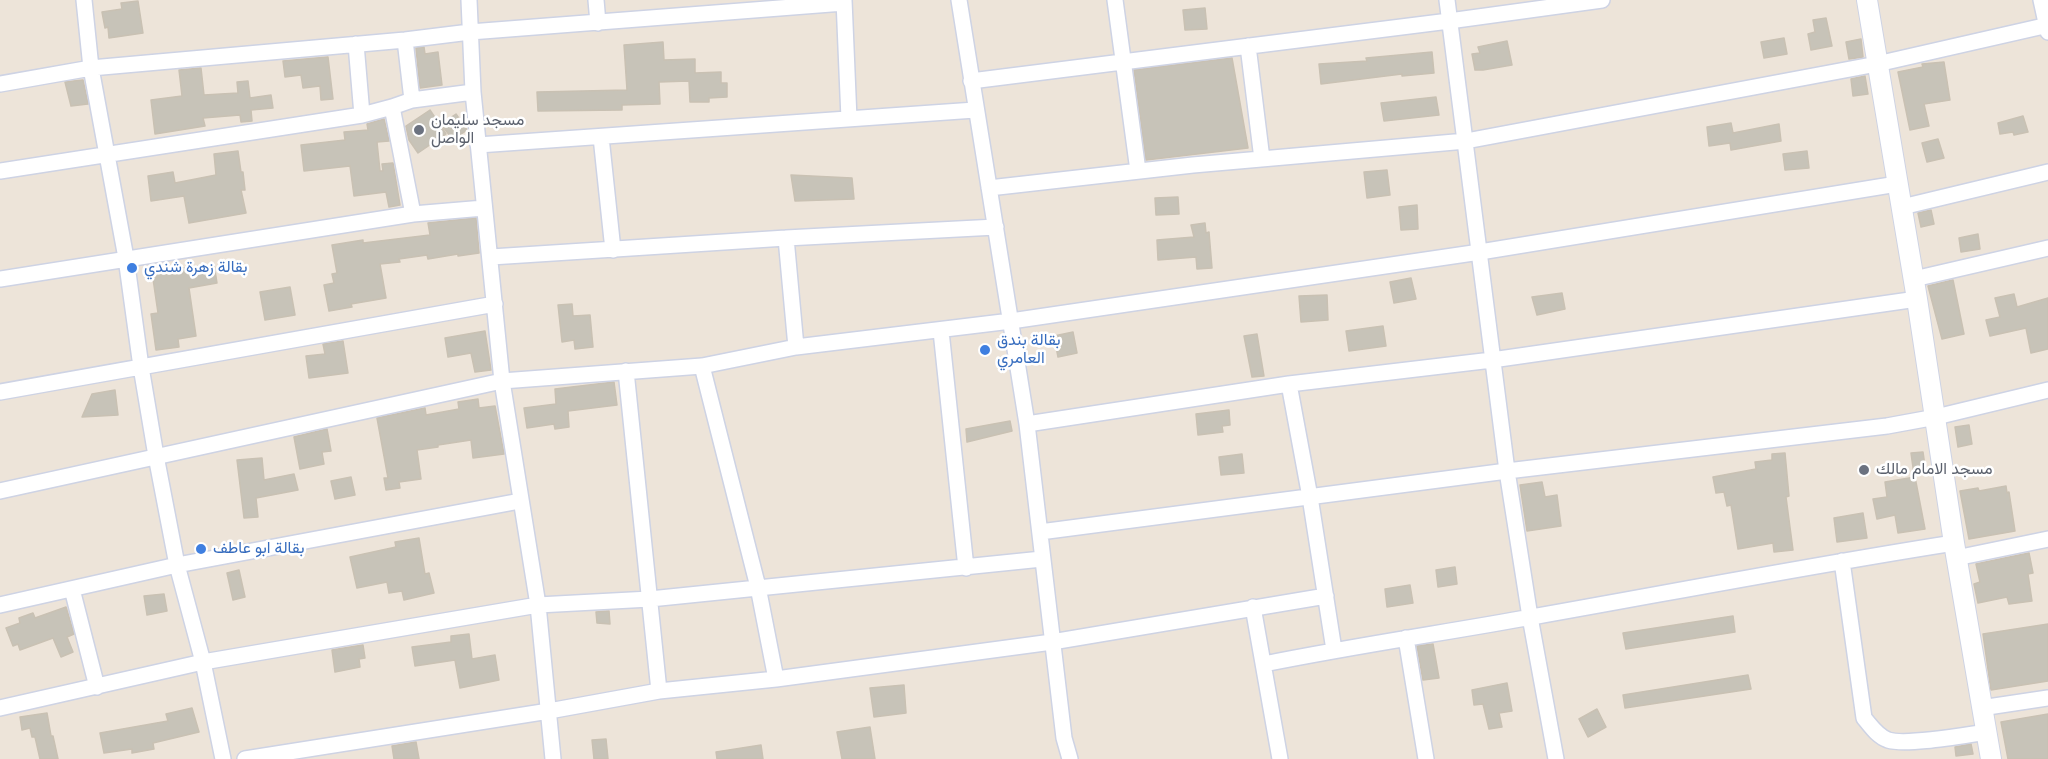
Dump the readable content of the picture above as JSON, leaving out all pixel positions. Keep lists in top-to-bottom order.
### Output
{
  "places": [
    "مسجد سليمان الواصل",
    "بقالة زهرة شندي",
    "بقالة بندق العامري",
    "مسجد الامام مالك",
    "بقالة ابو عاطف"
  ]
}
